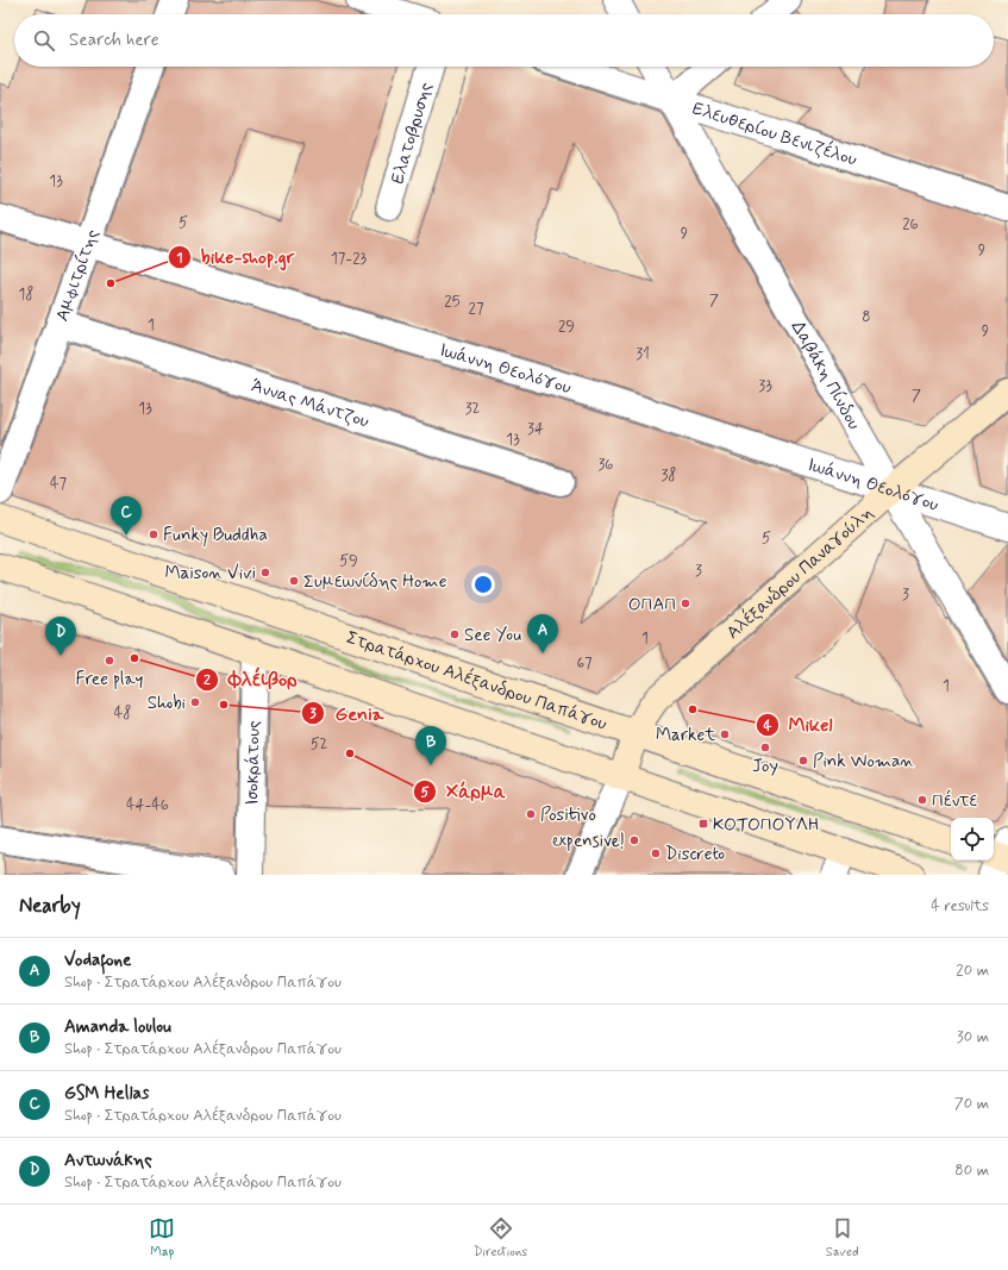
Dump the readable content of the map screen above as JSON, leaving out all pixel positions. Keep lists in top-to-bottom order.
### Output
{
  "streets": {
    "street": [
      "Ελατοβρυσης",
      "Ελευθερίου Βενιζέλου",
      "Αμφιτρίτης",
      "Ιωάννη Θεολόγου",
      "Δαβάκη Πίνδου",
      "Άννας Μάντζου",
      "Αλέξανδρου Παναγούλη",
      "Στρατάρχου Αλέξανδρου Παπάγου",
      "Ισοκράτους"
    ]
  },
  "crossings": [
    ["Ελευθερίου Βενιζέλου", "Δαβάκη Πίνδου"],
    ["Αμφιτρίτης", "Ιωάννη Θεολόγου"],
    ["Αμφιτρίτης", "Άννας Μάντζου"],
    ["Ιωάννη Θεολόγου", "Δαβάκη Πίνδου"],
    ["Ιωάννη Θεολόγου", "Αλέξανδρου Παναγούλη"],
    ["Δαβάκη Πίνδου", "Αλέξανδρου Παναγούλη"],
    ["Αλέξανδρου Παναγούλη", "Στρατάρχου Αλέξανδρου Παπάγου"]
  ],
  "places": {
    "other": [
      "bike-shop.gr",
      "Funky Buddha",
      "Maison Vivi",
      "Συμεωνίδης Home",
      "ΟΠΑΠ",
      "See You",
      "Φλέιβορ",
      "Free play",
      "Shobi",
      "Genia",
      "Mikel",
      "Market",
      "Joy",
      "Χάρμα",
      "Pink Woman",
      "Πέντε",
      "Positivo",
      "expensive!",
      "Discreto"
    ],
    "transit": ["ΚΟΤΟΠΟΥΛΗ"]
  },
  "house_numbers": [
    "13",
    "5",
    "26",
    "9",
    "9",
    "17-23",
    "18",
    "7",
    "25",
    "27",
    "8",
    "1",
    "29",
    "9",
    "31",
    "33",
    "7",
    "13",
    "32",
    "34",
    "13",
    "36",
    "38",
    "47",
    "5",
    "59",
    "3",
    "3",
    "1",
    "67",
    "1",
    "48",
    "52",
    "44-46"
  ],
  "page": {
    "search": "Search here",
    "pins": [
      "C",
      "A",
      "D",
      "B"
    ],
    "heading": ["Nearby", "4 results"],
    "list": [
      {
        "mark": "A",
        "name": "Vodafone",
        "note": "Shop · Στρατάρχου Αλέξανδρου Παπάγου",
        "value": "20 m"
      },
      {
        "mark": "B",
        "name": "Amanda loulou",
        "note": "Shop · Στρατάρχου Αλέξανδρου Παπάγου",
        "value": "30 m"
      },
      {
        "mark": "C",
        "name": "GSM Hellas",
        "note": "Shop · Στρατάρχου Αλέξανδρου Παπάγου",
        "value": "70 m"
      },
      {
        "mark": "D",
        "name": "Αντωνάκης",
        "note": "Shop · Στρατάρχου Αλέξανδρου Παπάγου",
        "value": "80 m"
      }
    ],
    "nav": ["Map", "Directions", "Saved"]
  }
}
